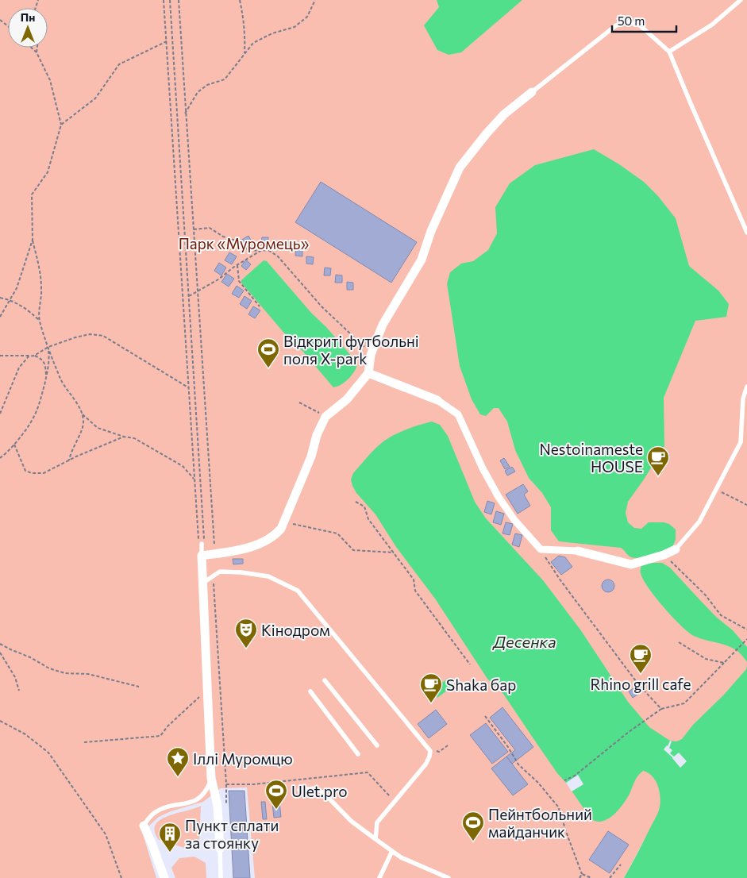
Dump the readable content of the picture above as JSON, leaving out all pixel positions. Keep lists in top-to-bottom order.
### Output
{
  "water": ["Десенка"],
  "parks": ["Парк «Муромець»"],
  "places": {
    "sports": ["Відкриті футбольні поля X-park", "Ulet.pro", "Пейнтбольний майданчик"],
    "cafe": ["Nestoinameste HOUSE", "Rhino grill cafe", "Shaka бар"],
    "theatre": ["Кінодром"],
    "place": ["Іллі Муромцю"],
    "building": ["Пункт сплати за стоянку"]
  },
  "scale_bar": "50 m",
  "north": "top"
}
